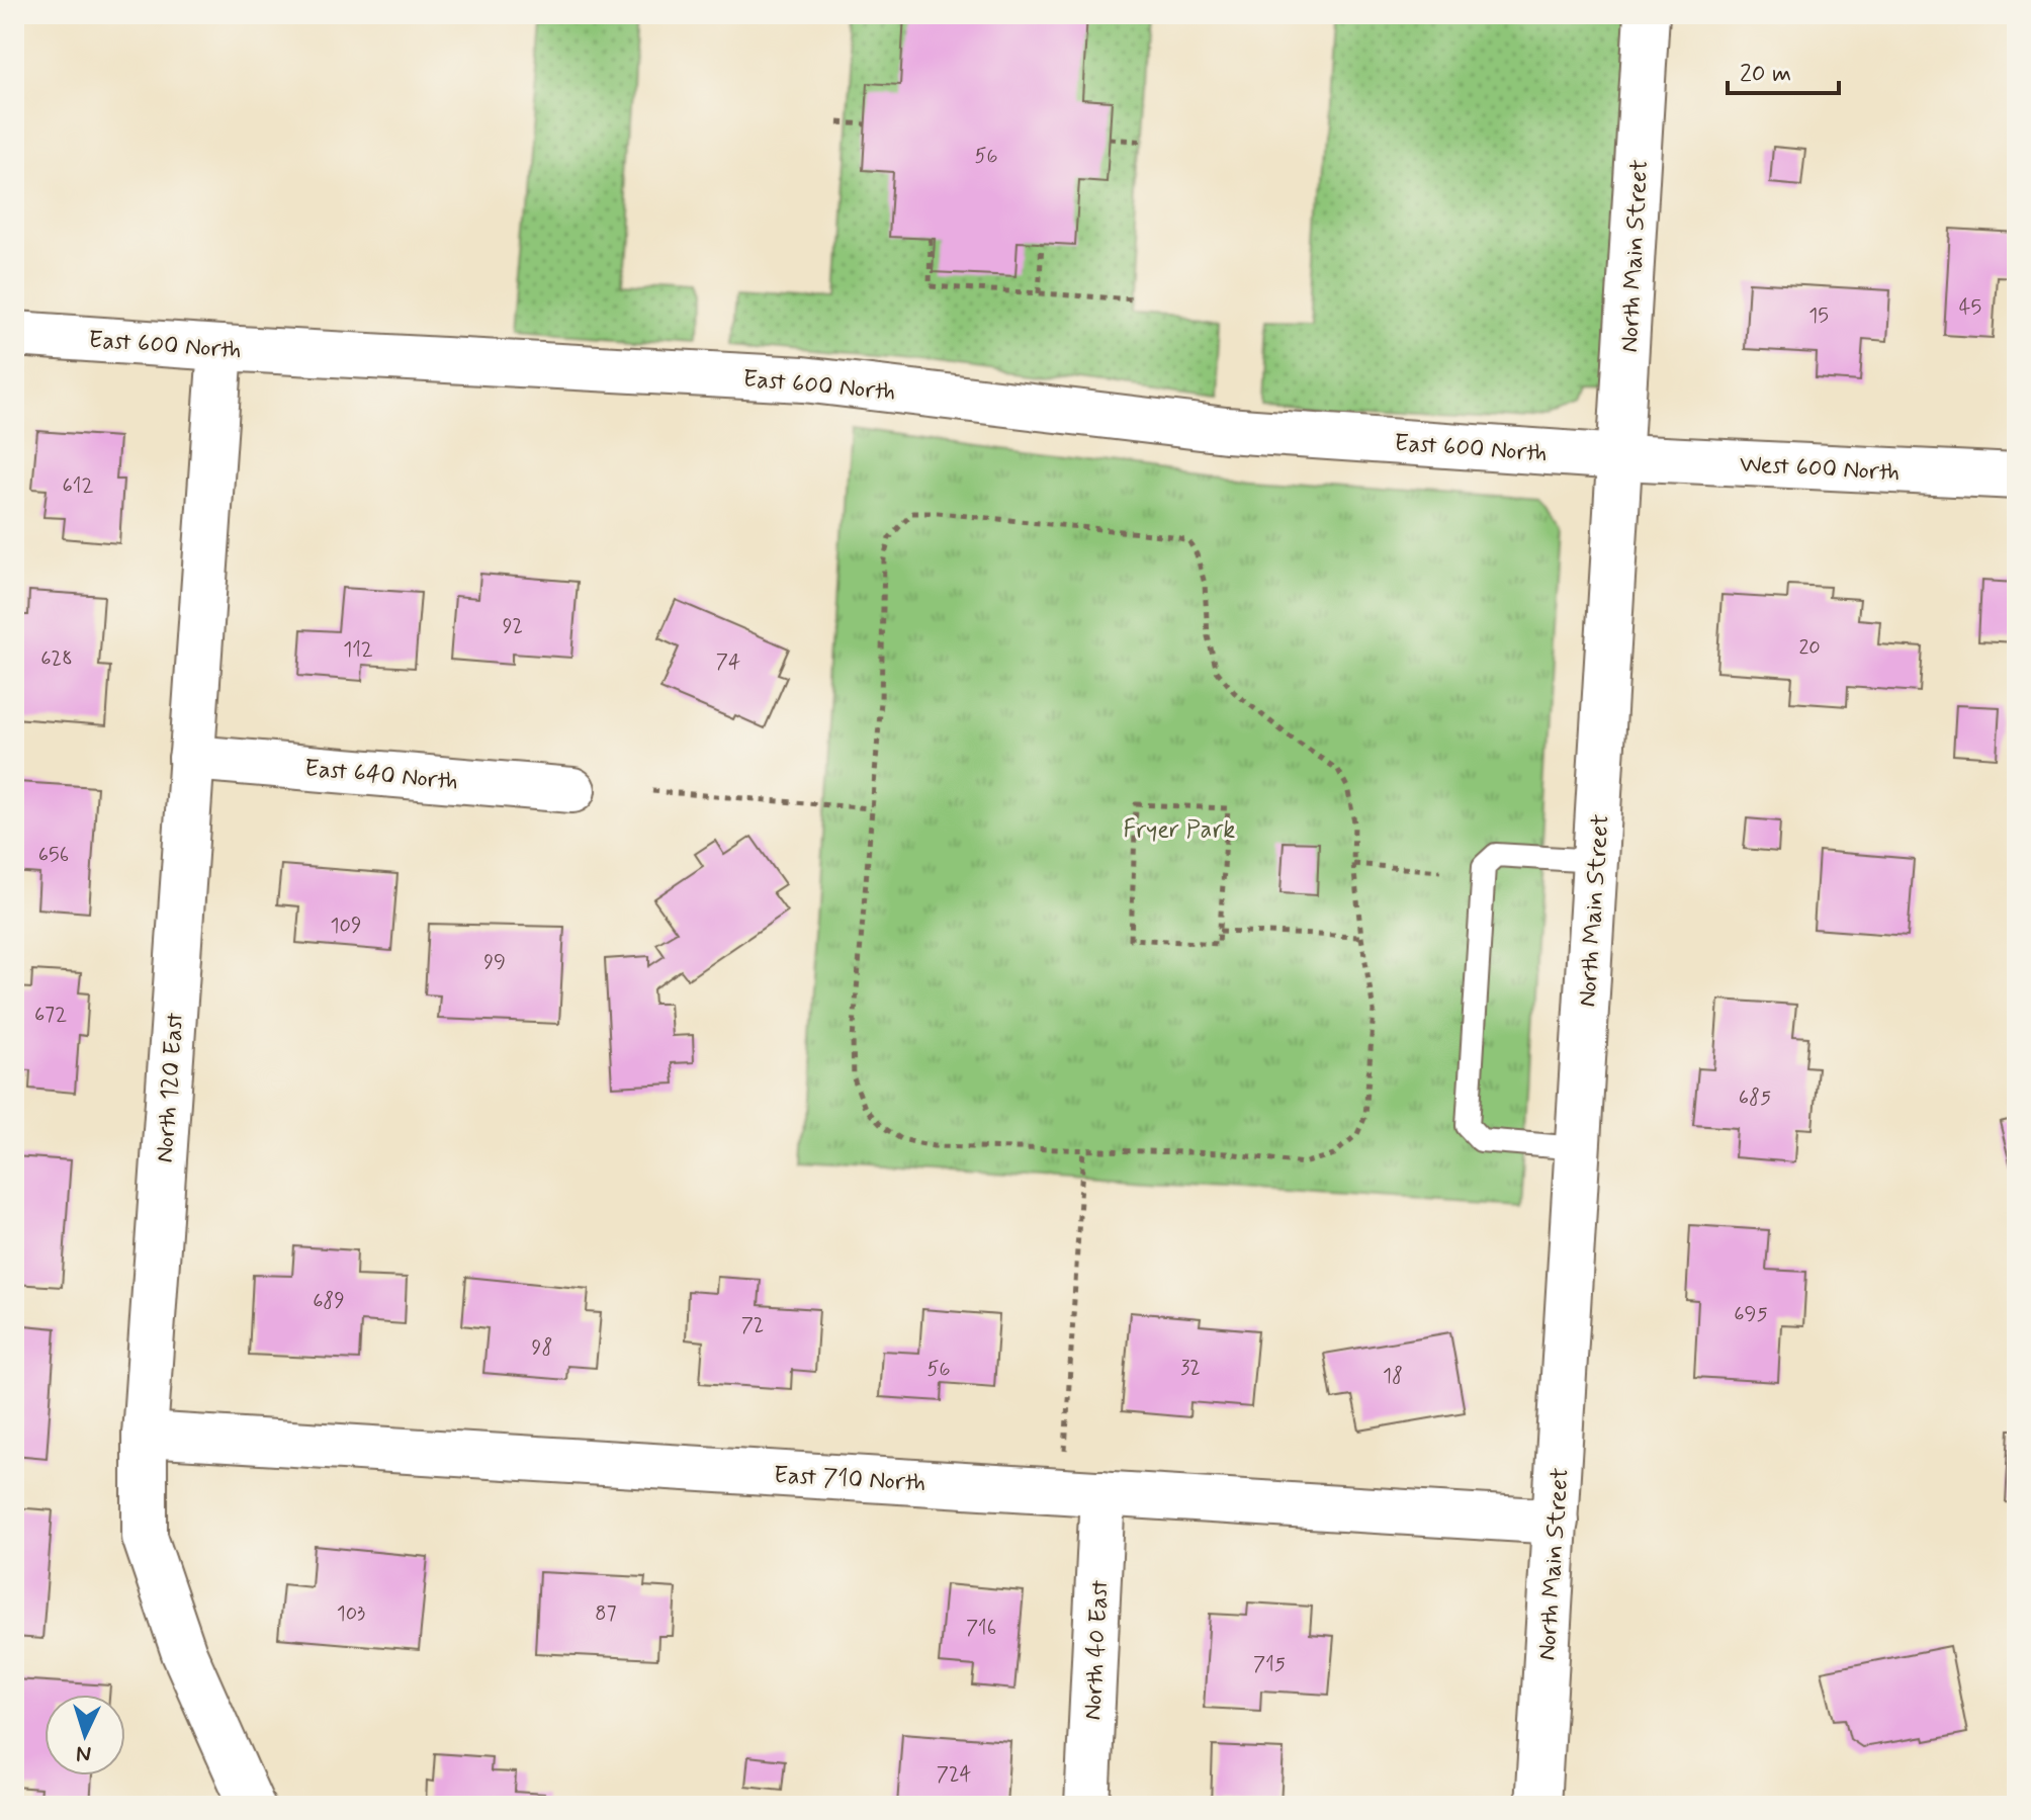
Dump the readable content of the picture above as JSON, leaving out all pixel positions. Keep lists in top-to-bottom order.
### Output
{
  "streets": {
    "street": [
      "North Main Street",
      "East 600 North",
      "West 600 North",
      "East 640 North",
      "North 120 East",
      "East 710 North",
      "North 40 East"
    ]
  },
  "crossings": [
    ["North Main Street", "East 600 North"],
    ["North Main Street", "West 600 North"],
    ["North Main Street", "East 710 North"],
    ["East 600 North", "West 600 North"],
    ["East 600 North", "North 120 East"],
    ["East 640 North", "North 120 East"],
    ["North 120 East", "East 710 North"],
    ["East 710 North", "North 40 East"]
  ],
  "parks": ["Fryer Park"],
  "house_numbers": [
    "56",
    "45",
    "15",
    "612",
    "92",
    "20",
    "112",
    "628",
    "74",
    "656",
    "109",
    "99",
    "672",
    "685",
    "689",
    "695",
    "72",
    "98",
    "32",
    "56",
    "18",
    "103",
    "87",
    "716",
    "715",
    "724"
  ],
  "scale_bar": "20 m",
  "north": "bottom"
}
